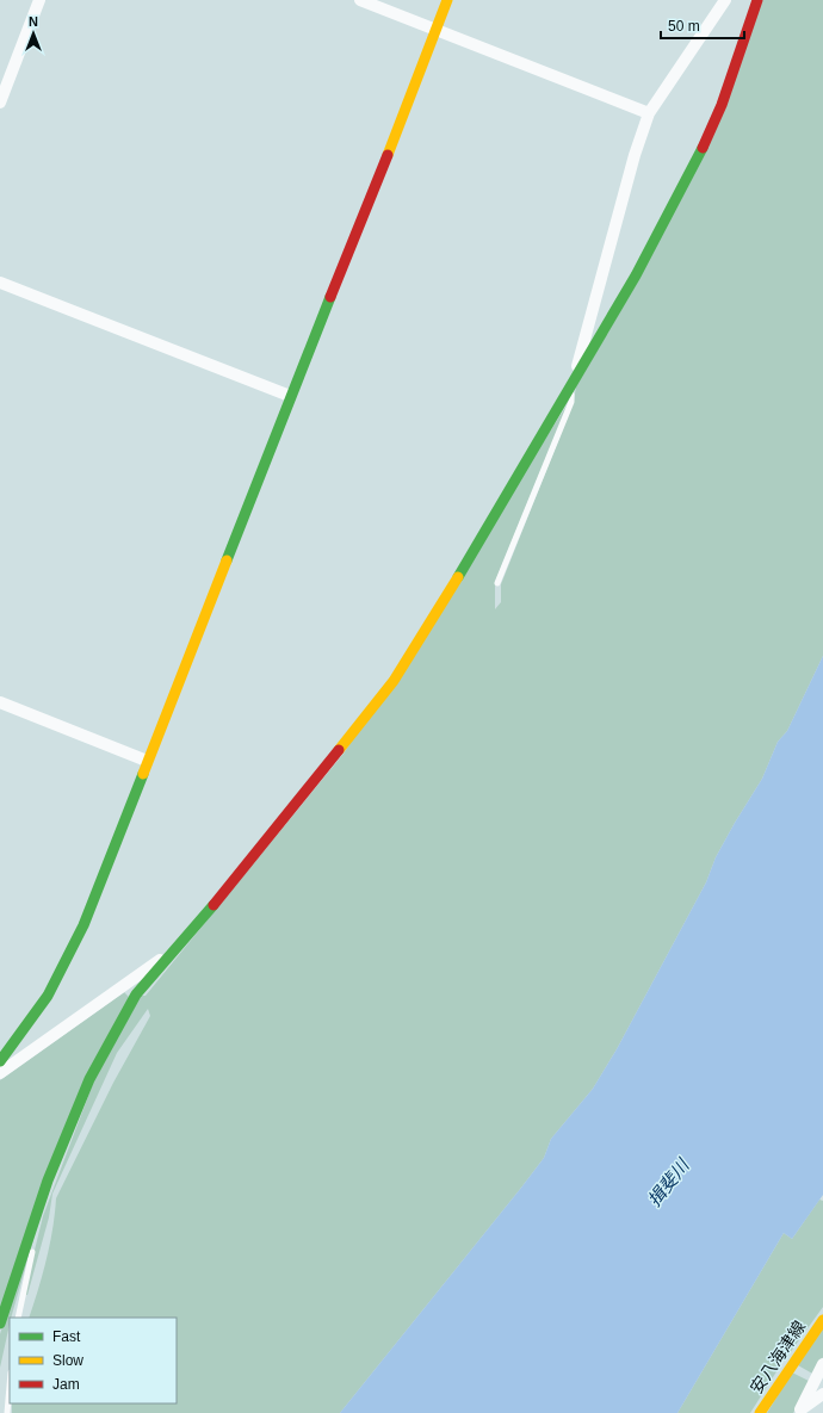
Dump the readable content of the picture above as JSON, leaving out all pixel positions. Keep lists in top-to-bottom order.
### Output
{
  "streets": {
    "street": ["安八海津線"]
  },
  "water": ["揖斐川"],
  "legend": ["Fast", "Slow", "Jam"],
  "scale_bar": "50 m",
  "north": "top"
}
